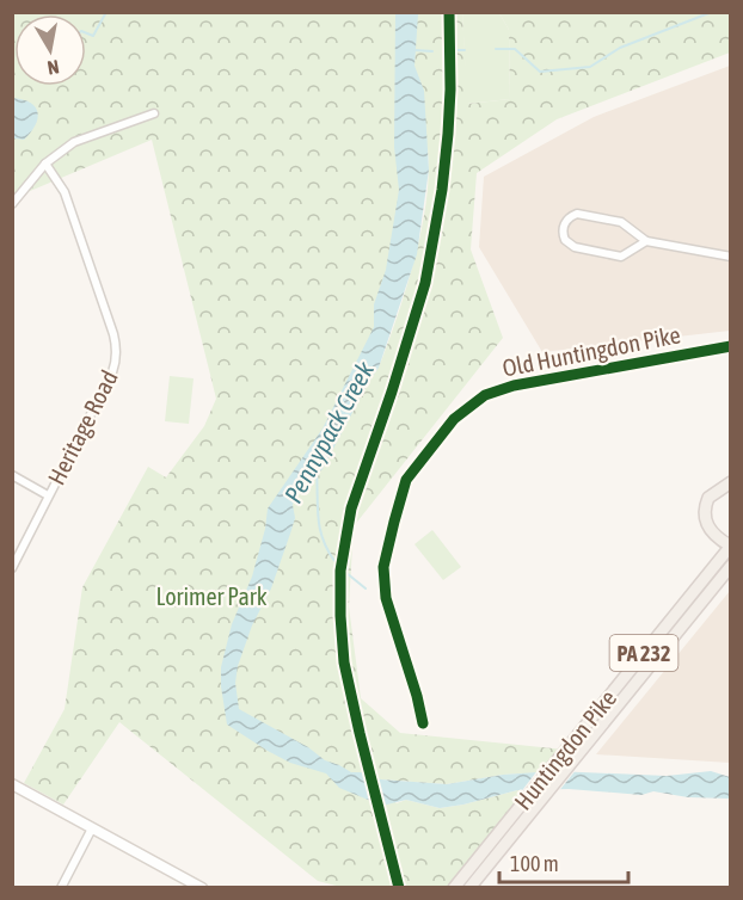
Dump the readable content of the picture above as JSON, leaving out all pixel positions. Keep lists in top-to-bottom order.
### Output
{
  "streets": {
    "main road": ["PA 232", "Huntingdon Pike"],
    "street": ["Old Huntingdon Pike", "Heritage Road"]
  },
  "water": ["Pennypack Creek"],
  "parks": ["Lorimer Park"],
  "scale_bar": "100 m",
  "north": "bottom"
}
